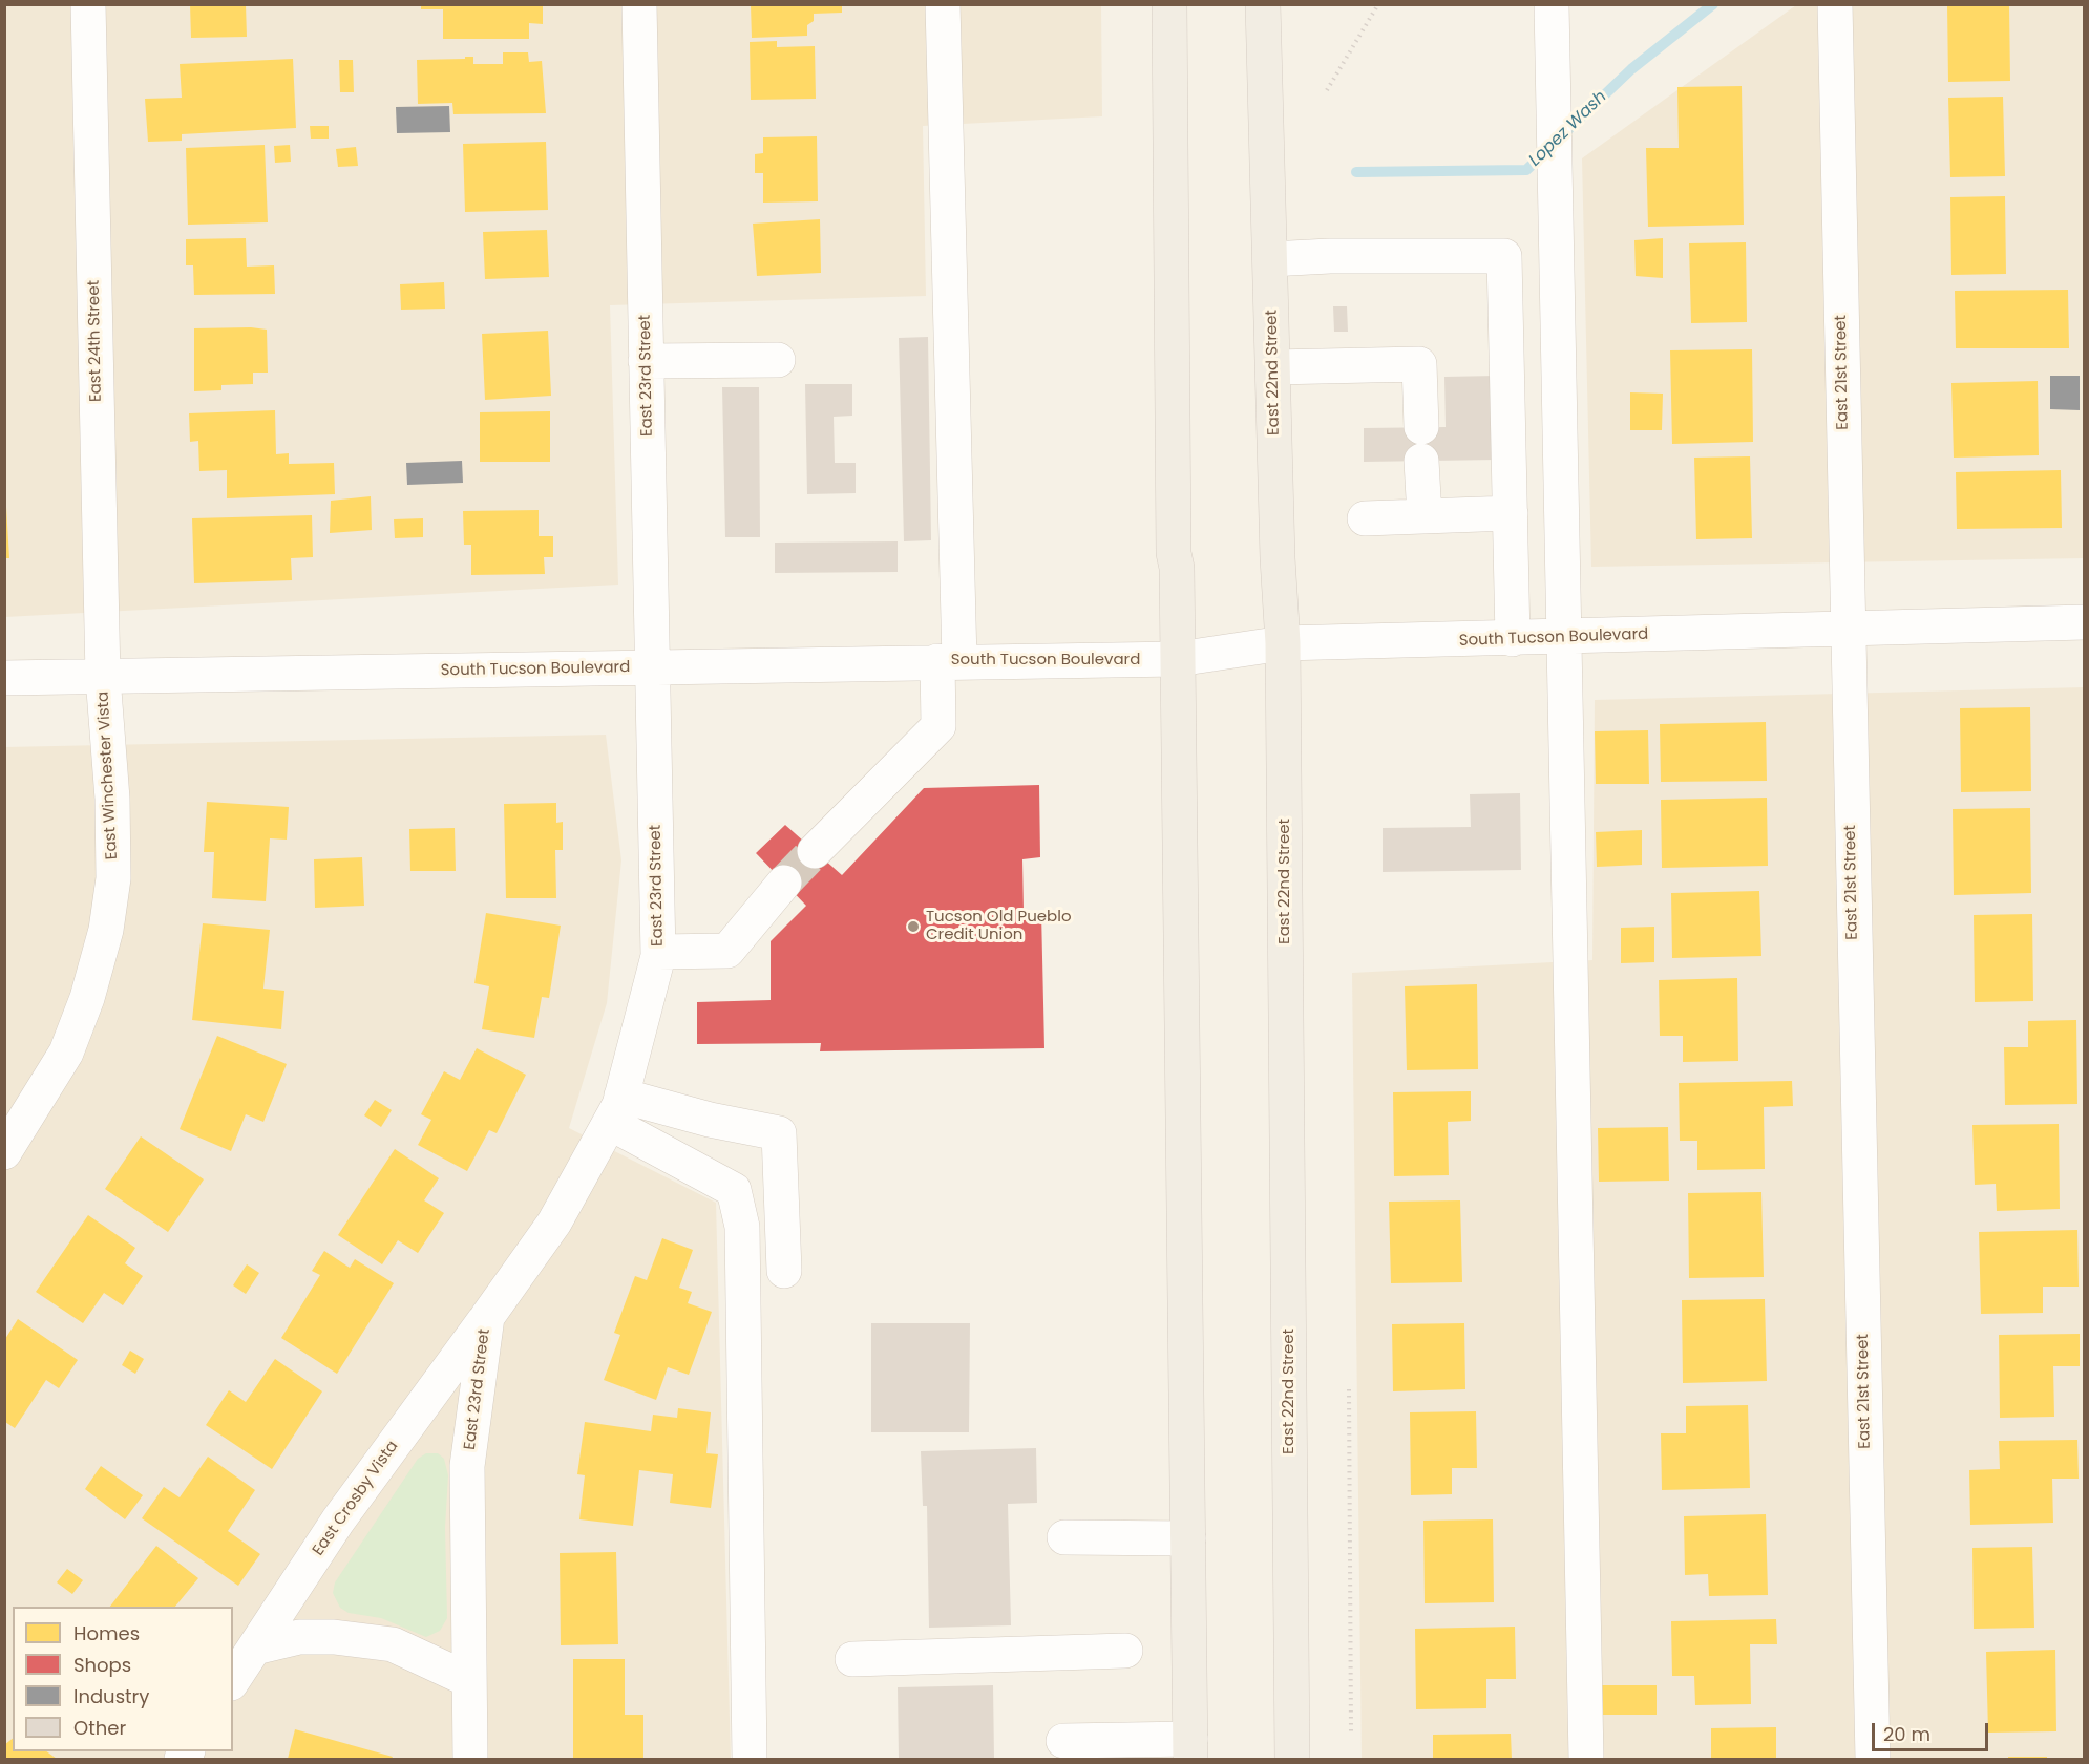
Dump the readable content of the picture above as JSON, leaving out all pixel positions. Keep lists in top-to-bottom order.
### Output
{
  "streets": {
    "main road": ["East 22nd Street"],
    "street": [
      "East 24th Street",
      "East 21st Street",
      "East 23rd Street",
      "South Tucson Boulevard",
      "East Winchester Vista",
      "East Crosby Vista"
    ]
  },
  "crossings": [
    ["East 24th Street", "South Tucson Boulevard"],
    ["East 24th Street", "East Winchester Vista"],
    ["East 22nd Street", "South Tucson Boulevard"],
    ["East 21st Street", "South Tucson Boulevard"],
    ["East 23rd Street", "South Tucson Boulevard"],
    ["East 23rd Street", "East Crosby Vista"],
    ["South Tucson Boulevard", "East Winchester Vista"]
  ],
  "water": ["Lopez Wash"],
  "places": ["Tucson Old Pueblo Credit Union"],
  "legend": [
    "Homes",
    "Shops",
    "Industry",
    "Other"
  ],
  "scale_bar": "20 m"
}
